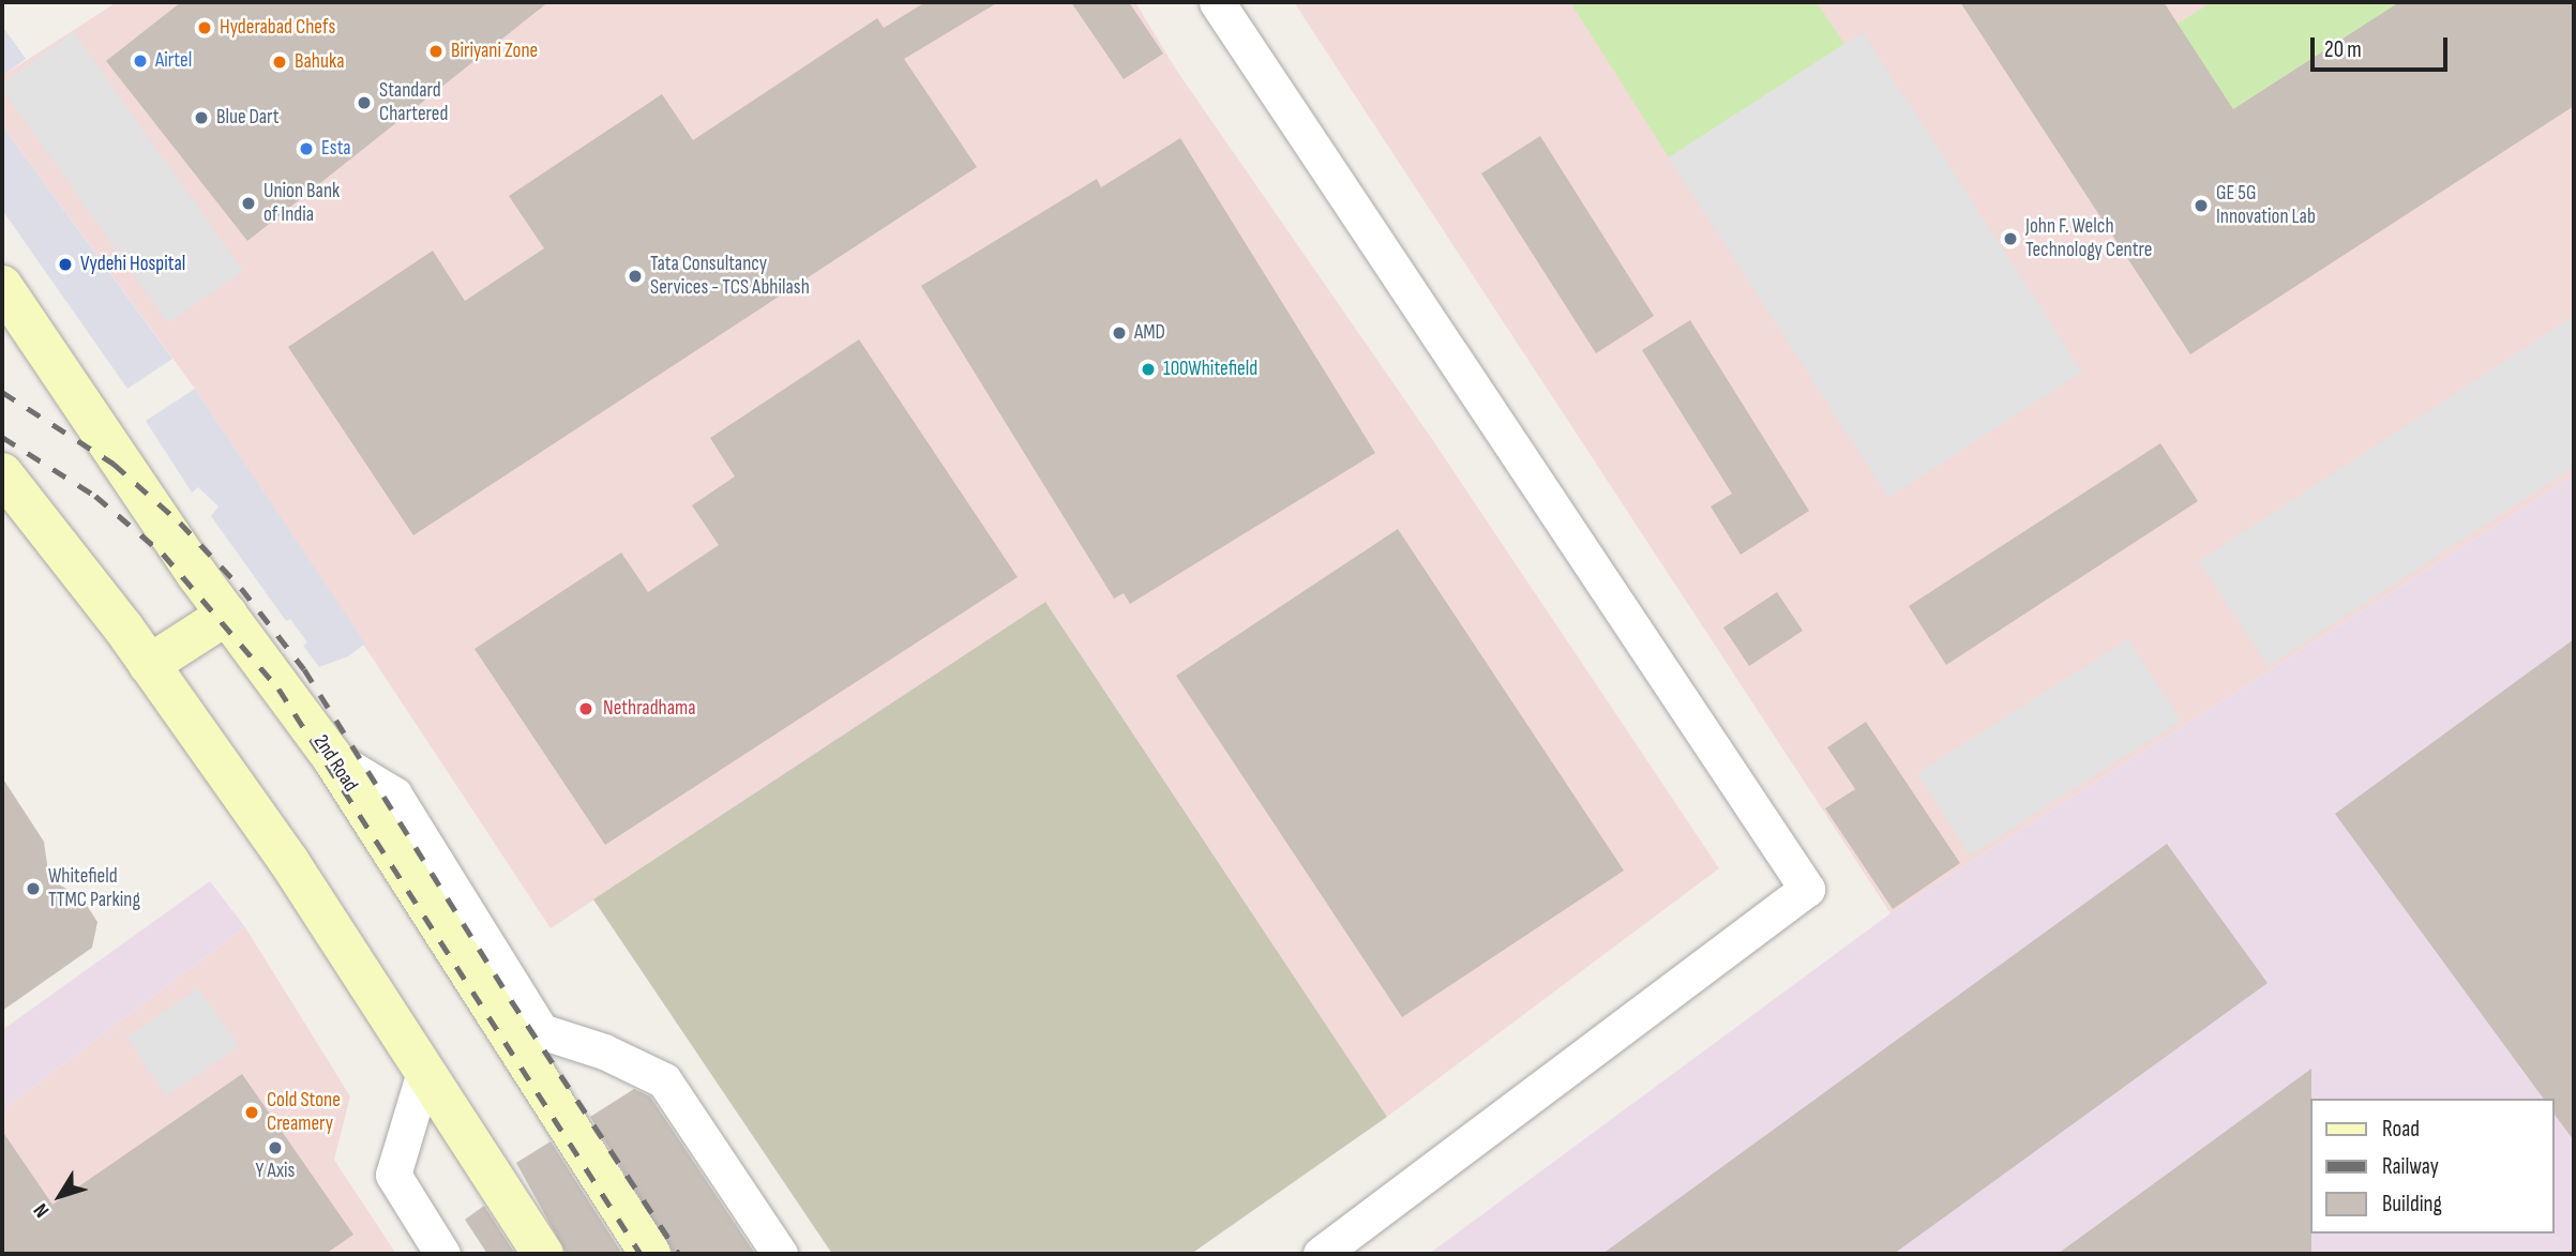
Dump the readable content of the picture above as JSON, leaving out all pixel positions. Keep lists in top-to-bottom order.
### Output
{
  "streets": {
    "main road": ["2nd Road"]
  },
  "places": [
    "Hyderabad Chefs",
    "Biriyani Zone",
    "Airtel",
    "Bahuka",
    "Standard Chartered",
    "Blue Dart",
    "Esta",
    "Union Bank of India",
    "GE 5G Innovation Lab",
    "John F. Welch Technology Centre",
    "Vydehi Hospital",
    "Tata Consultancy Services - TCS Abhilash",
    "AMD",
    "100Whitefield",
    "Nethradhama",
    "Whitefield TTMC Parking",
    "Cold Stone Creamery",
    "Y Axis"
  ],
  "legend": ["Road", "Railway", "Building"],
  "scale_bar": "20 m",
  "north": "bottom left"
}
